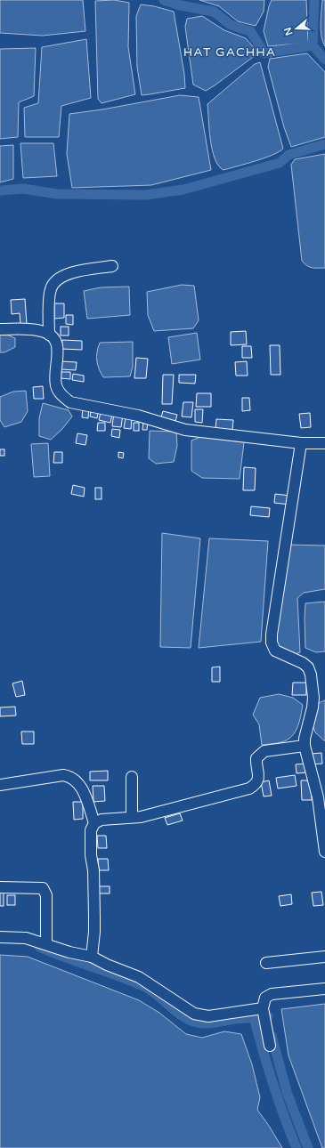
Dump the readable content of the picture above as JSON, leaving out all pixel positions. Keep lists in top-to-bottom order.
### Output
{
  "districts": ["HAT GACHHA"],
  "north": "left"
}
